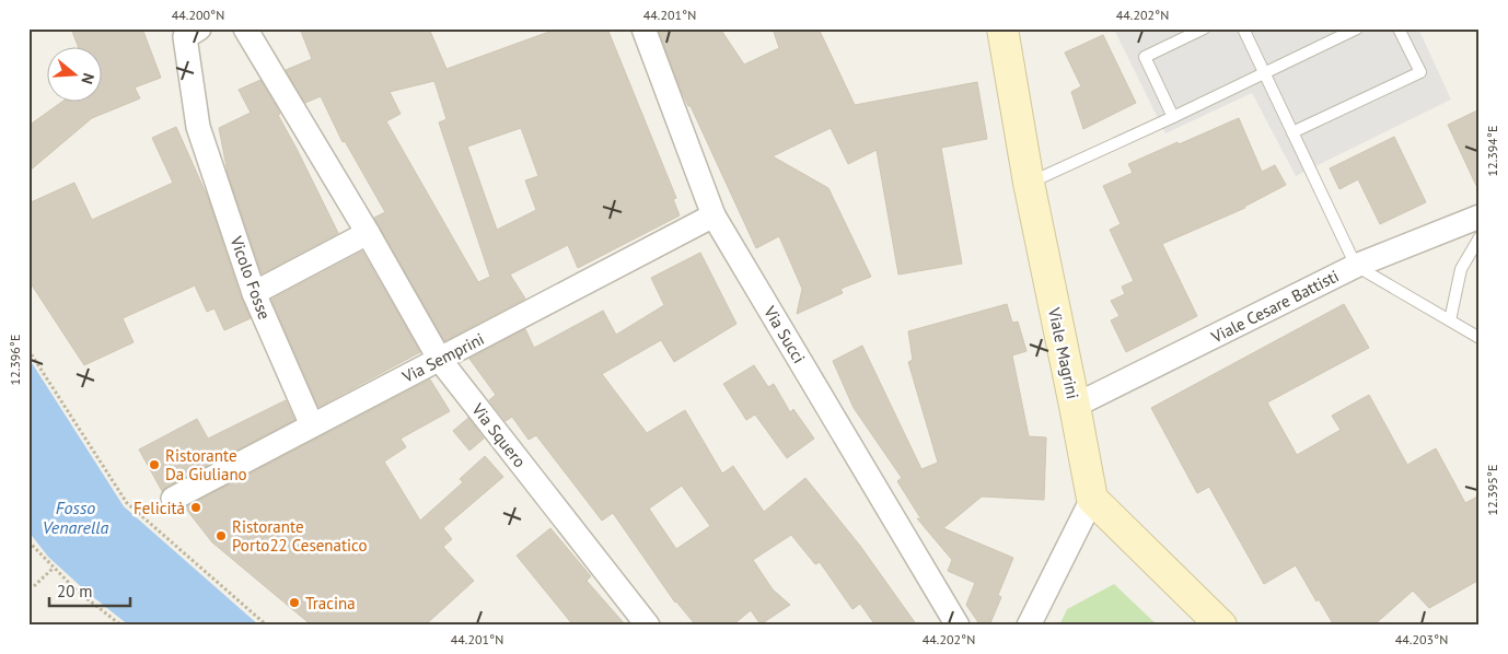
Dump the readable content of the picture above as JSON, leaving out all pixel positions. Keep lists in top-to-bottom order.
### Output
{
  "streets": {
    "street": [
      "Vicolo Fosse",
      "Viale Cesare Battisti",
      "Via Succi",
      "Viale Magrini",
      "Via Semprini",
      "Via Squero"
    ]
  },
  "crossings": [
    ["Vicolo Fosse", "Via Semprini"],
    ["Viale Cesare Battisti", "Viale Magrini"],
    ["Via Succi", "Via Semprini"],
    ["Via Semprini", "Via Squero"]
  ],
  "water": ["Fosso Venarella"],
  "places": [
    "Ristorante Da Giuliano",
    "Felicità",
    "Ristorante Porto22 Cesenatico",
    "Tracina"
  ],
  "scale_bar": "20 m",
  "north": "right",
  "coordinates": [
    "44.200°N",
    "44.201°N",
    "44.202°N",
    "12.394°E",
    "12.396°E",
    "12.395°E",
    "44.203°N"
  ]
}
